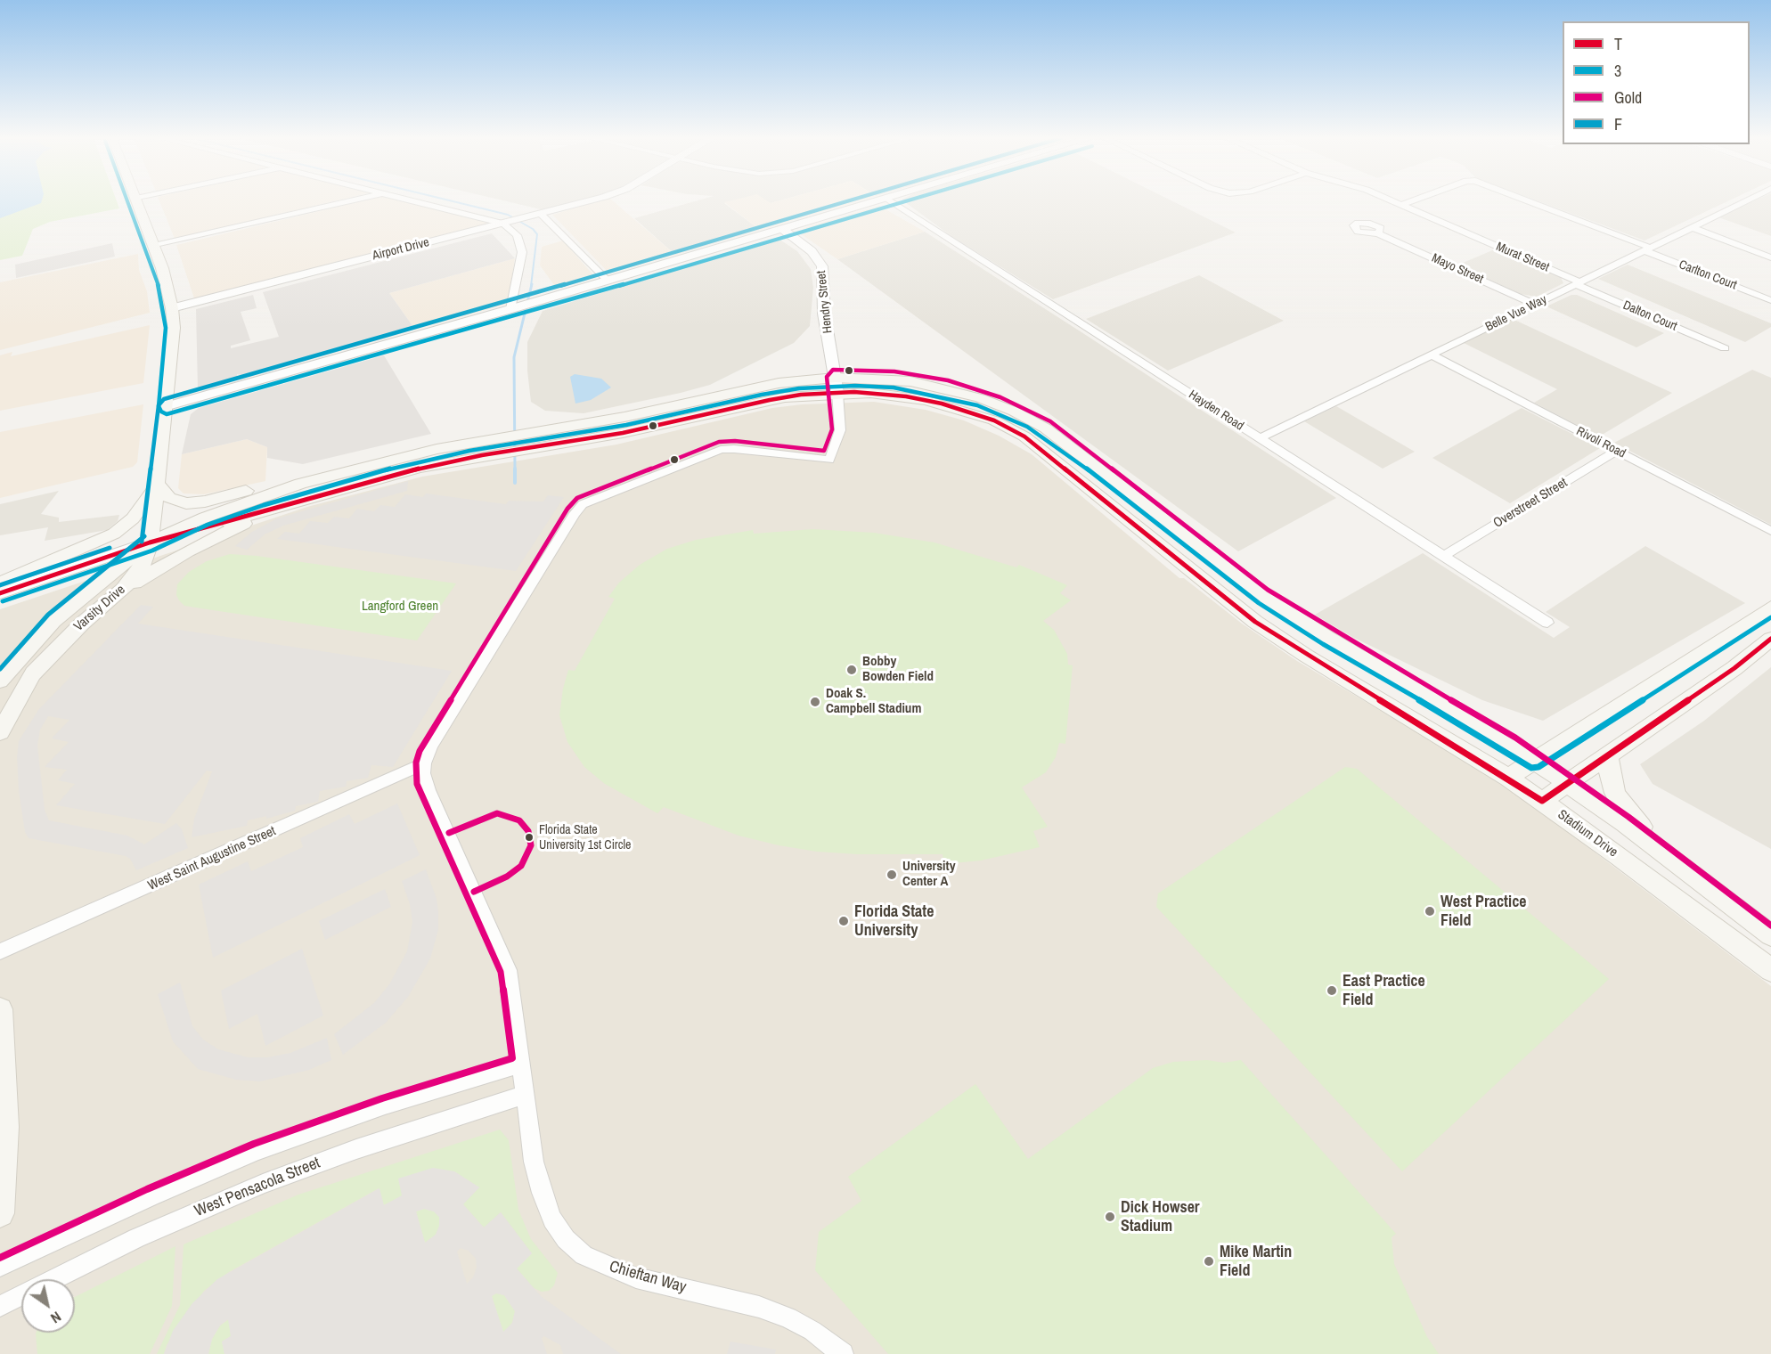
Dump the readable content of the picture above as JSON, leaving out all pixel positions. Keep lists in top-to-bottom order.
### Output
{
  "streets": {
    "main road": ["Varsity Drive", "Stadium Drive"],
    "street": [
      "Airport Drive",
      "Murat Street",
      "Mayo Street",
      "Carlton Court",
      "Hendry Street",
      "Belle Vue Way",
      "Dalton Court",
      "Hayden Road",
      "Rivoli Road",
      "Overstreet Street",
      "West Saint Augustine Street",
      "West Pensacola Street",
      "Chieftan Way"
    ]
  },
  "crossings": [
    ["Murat Street", "Carlton Court"],
    ["Murat Street", "Belle Vue Way"],
    ["Murat Street", "Dalton Court"],
    ["Mayo Street", "Belle Vue Way"],
    ["Carlton Court", "Belle Vue Way"],
    ["Hendry Street", "Stadium Drive"],
    ["Belle Vue Way", "Dalton Court"],
    ["Belle Vue Way", "Hayden Road"],
    ["Belle Vue Way", "Rivoli Road"],
    ["Hayden Road", "Overstreet Street"],
    ["Rivoli Road", "Overstreet Street"],
    ["Varsity Drive", "Stadium Drive"],
    ["West Saint Augustine Street", "Chieftan Way"],
    ["West Pensacola Street", "Chieftan Way"]
  ],
  "parks": ["Langford Green"],
  "places": [
    "Bobby Bowden Field",
    "Doak S. Campbell Stadium",
    "Florida State University 1st Circle",
    "University Center A",
    "West Practice Field",
    "Florida State University",
    "East Practice Field",
    "Dick Howser Stadium",
    "Mike Martin Field"
  ],
  "lines": [
    "transit line 3",
    "transit line F",
    "transit line Gold",
    "transit line T"
  ],
  "legend": [
    "T",
    "3",
    "Gold",
    "F"
  ],
  "north": "bottom right"
}
